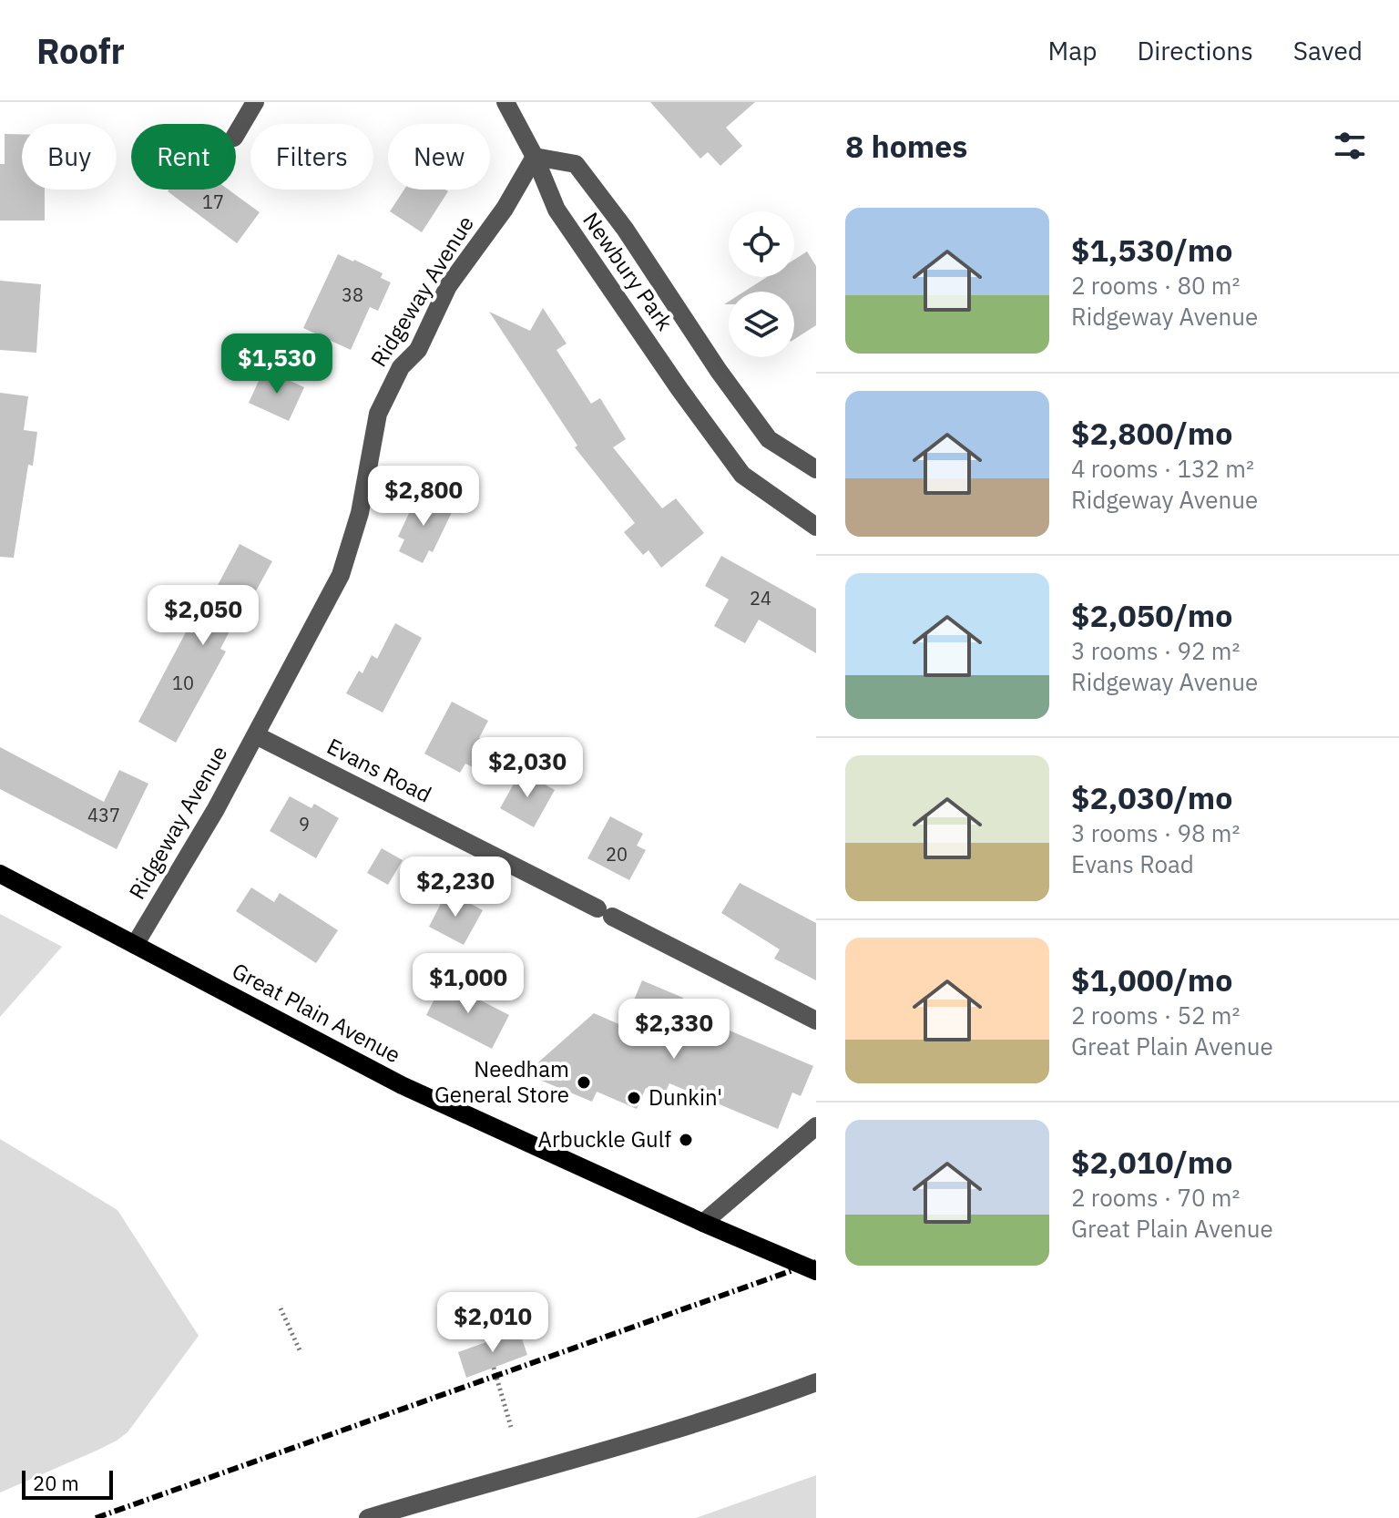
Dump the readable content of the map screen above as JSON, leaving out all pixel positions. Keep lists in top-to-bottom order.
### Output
{
  "streets": {
    "main road": ["Great Plain Avenue"],
    "street": ["Newbury Park", "Ridgeway Avenue", "Evans Road"]
  },
  "crossings": [
    ["Newbury Park", "Ridgeway Avenue"],
    ["Ridgeway Avenue", "Evans Road"],
    ["Ridgeway Avenue", "Great Plain Avenue"]
  ],
  "places": ["Needham General Store", "Dunkin'", "Arbuckle Gulf"],
  "house_numbers": [
    "17",
    "38",
    "24",
    "10",
    "437",
    "9",
    "20"
  ],
  "scale_bar": "20 m",
  "page": {
    "header": "Roofr",
    "nav": ["Map", "Directions", "Saved"],
    "heading": "8 homes",
    "chip": [
      "Buy",
      "Rent",
      "Filters",
      "New"
    ],
    "list": [
      {
        "name": "$1,530/mo",
        "note": "2 rooms · 80 m² · Ridgeway Avenue"
      },
      {
        "name": "$2,800/mo",
        "note": "4 rooms · 132 m² · Ridgeway Avenue"
      },
      {
        "name": "$2,050/mo",
        "note": "3 rooms · 92 m² · Ridgeway Avenue"
      },
      {
        "name": "$2,030/mo",
        "note": "3 rooms · 98 m² · Evans Road"
      },
      {
        "name": "$1,000/mo",
        "note": "2 rooms · 52 m² · Great Plain Avenue"
      },
      {
        "name": "$2,010/mo",
        "note": "2 rooms · 70 m² · Great Plain Avenue"
      }
    ],
    "price": [
      "$1,530",
      "$2,800",
      "$2,050",
      "$2,030",
      "$2,230",
      "$1,000",
      "$2,330",
      "$2,010"
    ],
    "scale": "20 m"
  }
}
